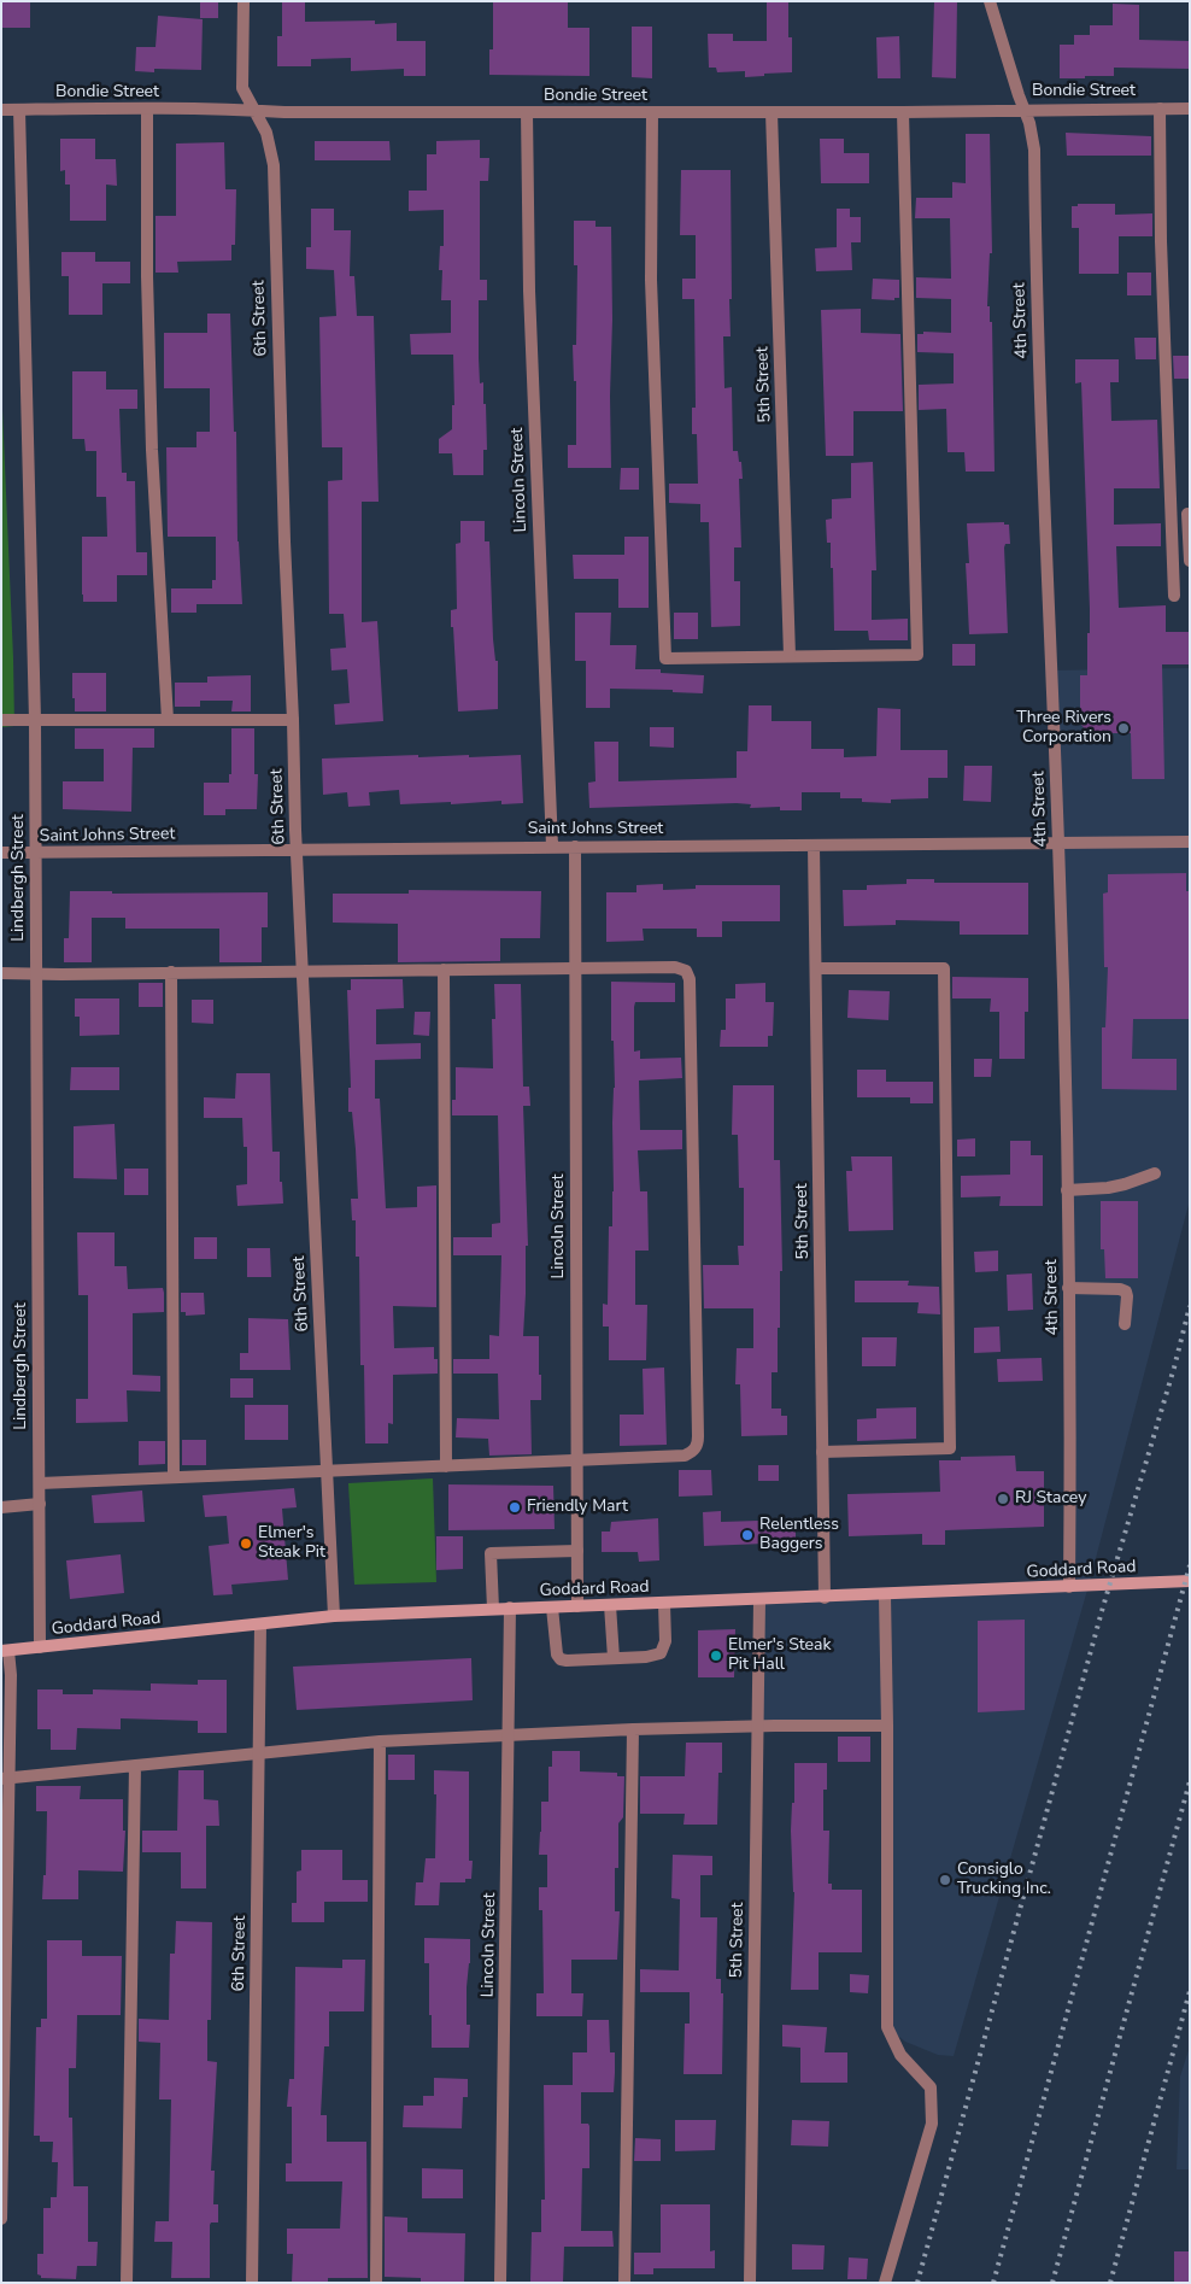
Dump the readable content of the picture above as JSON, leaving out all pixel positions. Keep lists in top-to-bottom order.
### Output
{
  "streets": {
    "street": [
      "Bondie Street",
      "6th Street",
      "4th Street",
      "5th Street",
      "Lincoln Street",
      "Saint Johns Street",
      "Lindbergh Street",
      "Goddard Road"
    ]
  },
  "crossings": [
    ["Bondie Street", "6th Street"],
    ["Bondie Street", "4th Street"],
    ["Bondie Street", "5th Street"],
    ["Bondie Street", "Lincoln Street"],
    ["Bondie Street", "Lindbergh Street"],
    ["6th Street", "Saint Johns Street"],
    ["6th Street", "Goddard Road"],
    ["4th Street", "Saint Johns Street"],
    ["4th Street", "Goddard Road"],
    ["5th Street", "Saint Johns Street"],
    ["5th Street", "Goddard Road"],
    ["Lincoln Street", "Saint Johns Street"],
    ["Lincoln Street", "Goddard Road"],
    ["Saint Johns Street", "Lindbergh Street"],
    ["Lindbergh Street", "Goddard Road"]
  ],
  "places": [
    "Three Rivers Corporation",
    "RJ Stacey",
    "Friendly Mart",
    "Relentless Baggers",
    "Elmer's Steak Pit",
    "Elmer's Steak Pit Hall",
    "Consiglo Trucking Inc."
  ]
}
